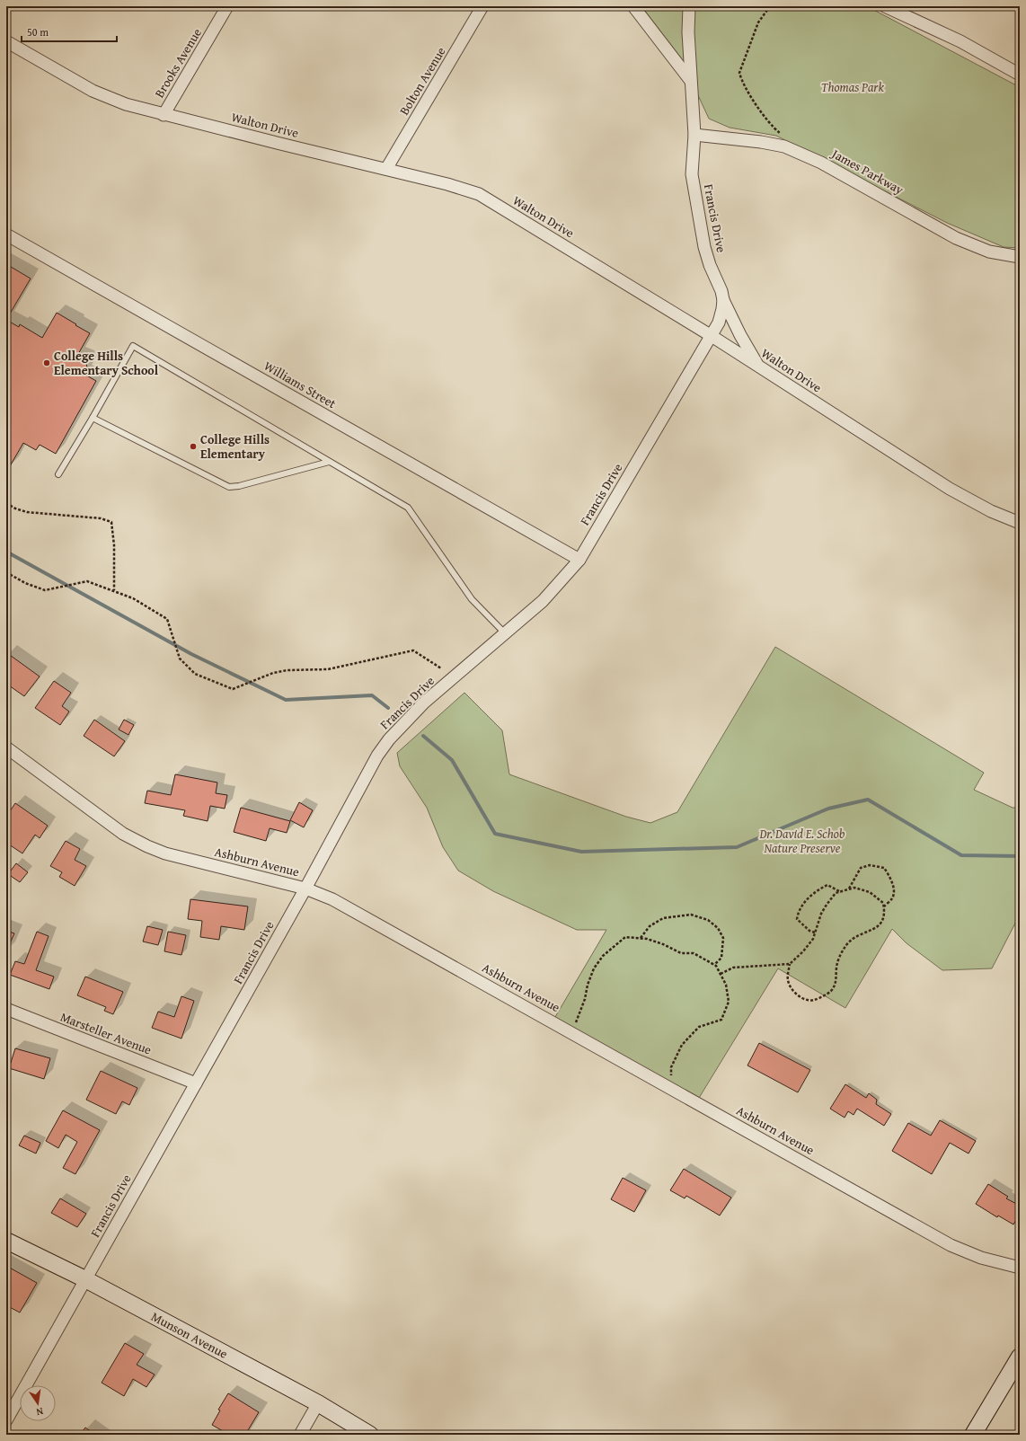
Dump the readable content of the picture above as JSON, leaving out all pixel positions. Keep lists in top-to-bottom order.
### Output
{
  "streets": {
    "street": [
      "Brooks Avenue",
      "Bolton Avenue",
      "Walton Drive",
      "James Parkway",
      "Francis Drive",
      "Williams Street",
      "Ashburn Avenue",
      "Marsteller Avenue",
      "Munson Avenue"
    ]
  },
  "crossings": [
    ["Brooks Avenue", "Walton Drive"],
    ["Bolton Avenue", "Walton Drive"],
    ["Walton Drive", "Francis Drive"],
    ["James Parkway", "Francis Drive"],
    ["Francis Drive", "Williams Street"],
    ["Francis Drive", "Ashburn Avenue"],
    ["Francis Drive", "Marsteller Avenue"],
    ["Francis Drive", "Munson Avenue"]
  ],
  "parks": ["Thomas Park", "Dr. David E. Schob Nature Preserve"],
  "places": ["College Hills Elementary School", "College Hills Elementary"],
  "scale_bar": "50 m",
  "north": "bottom"
}
